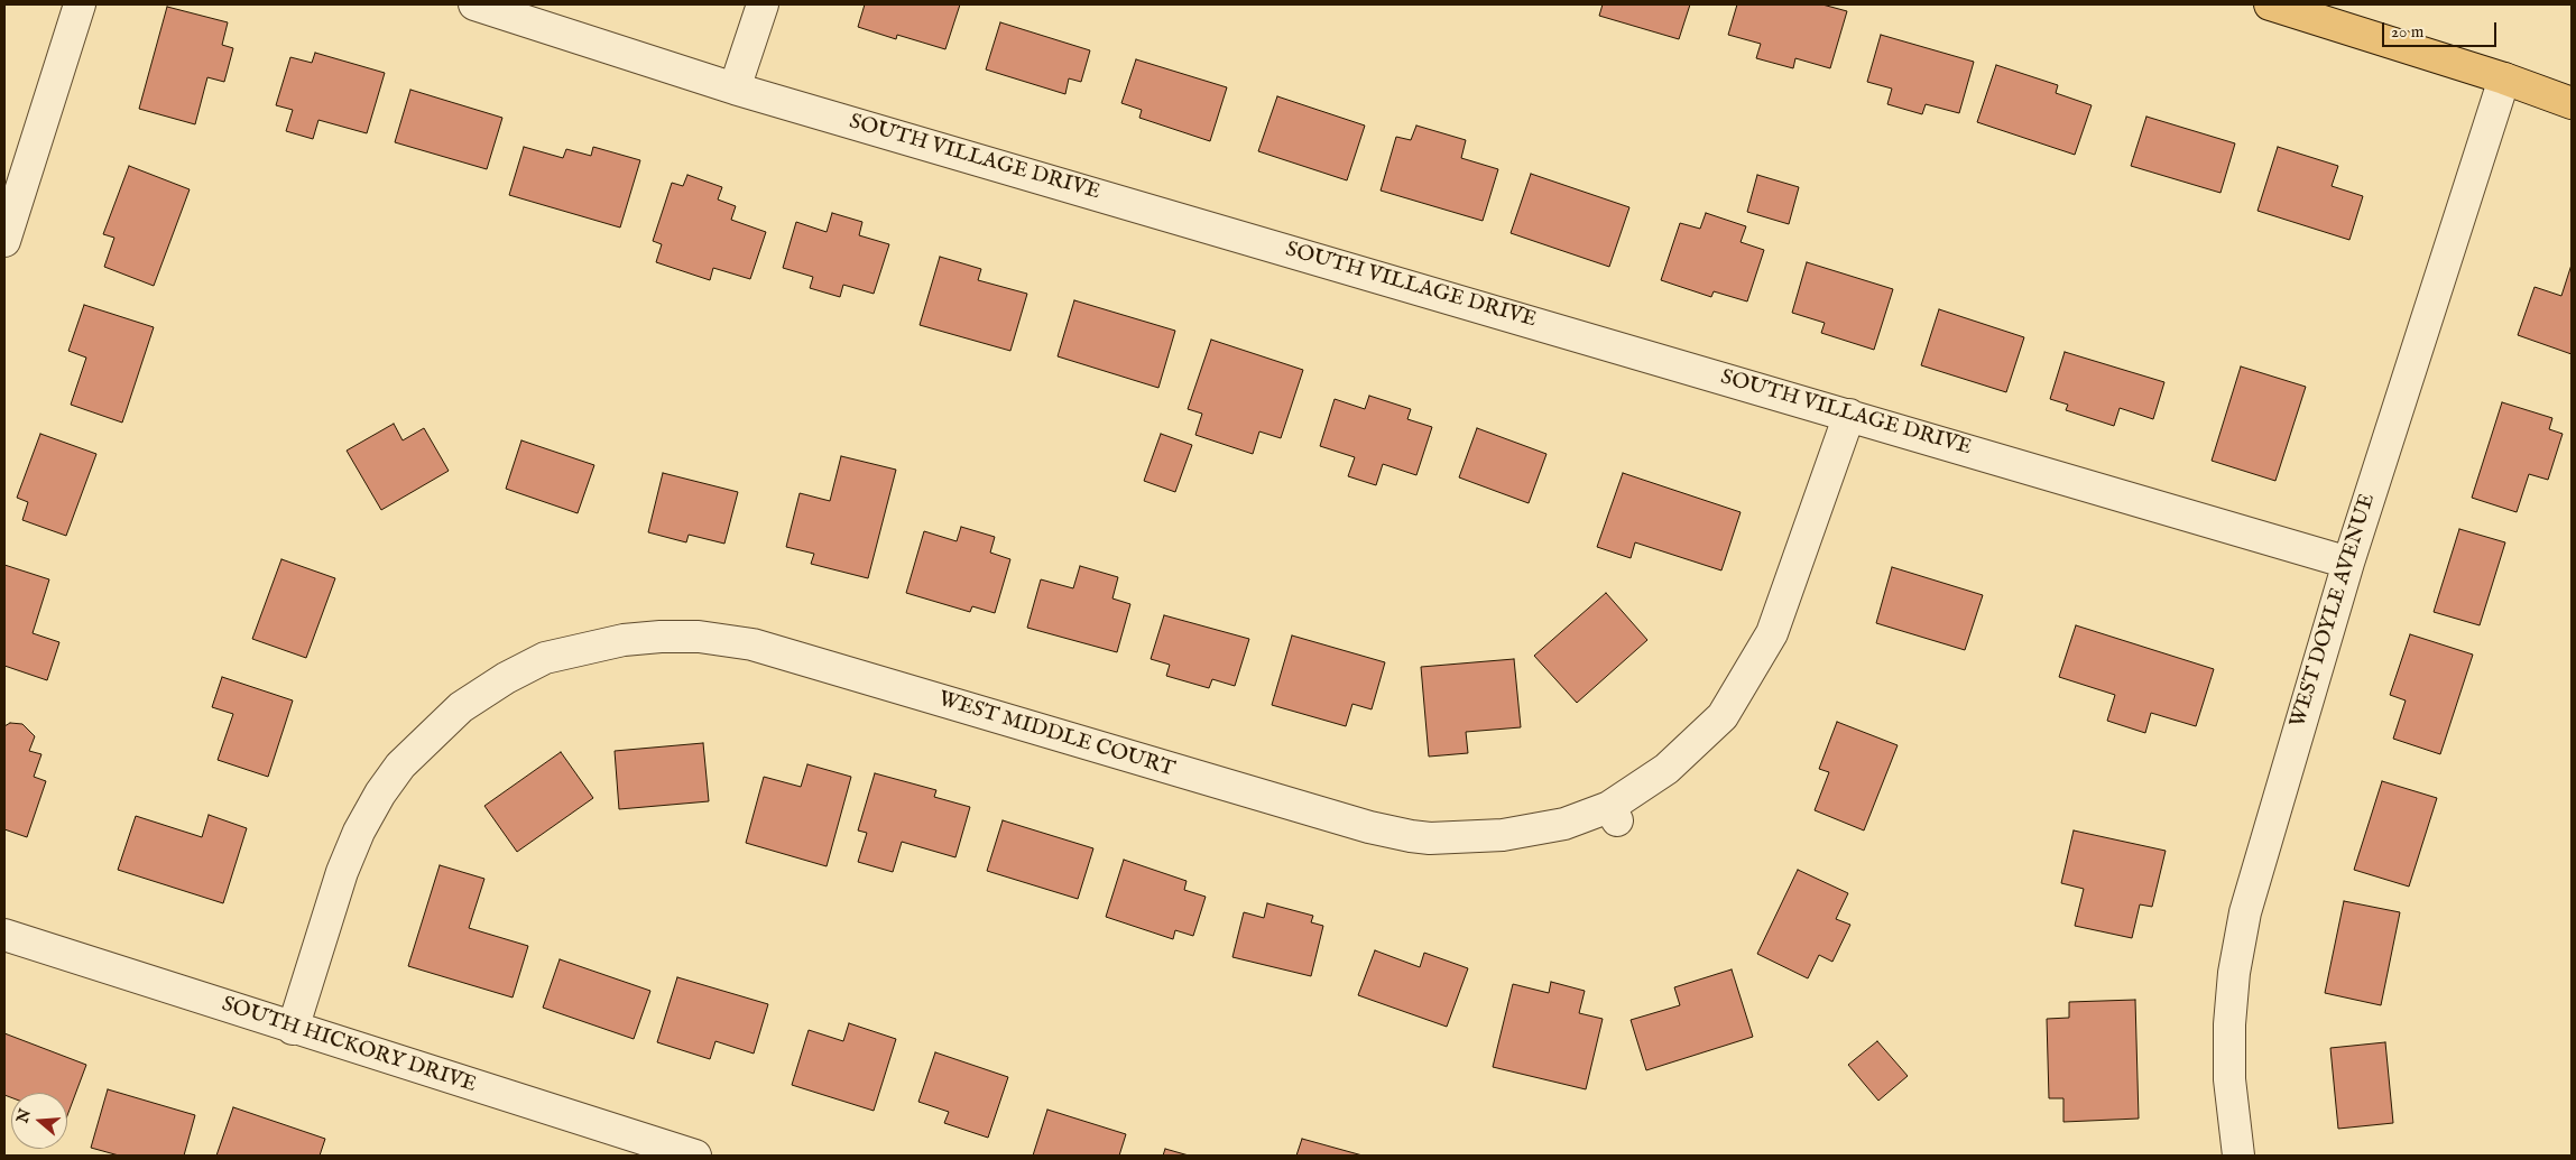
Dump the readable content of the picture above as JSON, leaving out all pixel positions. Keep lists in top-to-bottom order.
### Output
{
  "streets": {
    "street": [
      "SOUTH VILLAGE DRIVE",
      "WEST DOYLE AVENUE",
      "WEST MIDDLE COURT",
      "SOUTH HICKORY DRIVE"
    ]
  },
  "crossings": [
    ["SOUTH VILLAGE DRIVE", "WEST DOYLE AVENUE"],
    ["SOUTH VILLAGE DRIVE", "WEST MIDDLE COURT"],
    ["WEST MIDDLE COURT", "SOUTH HICKORY DRIVE"]
  ],
  "scale_bar": "20 m",
  "north": "left"
}
